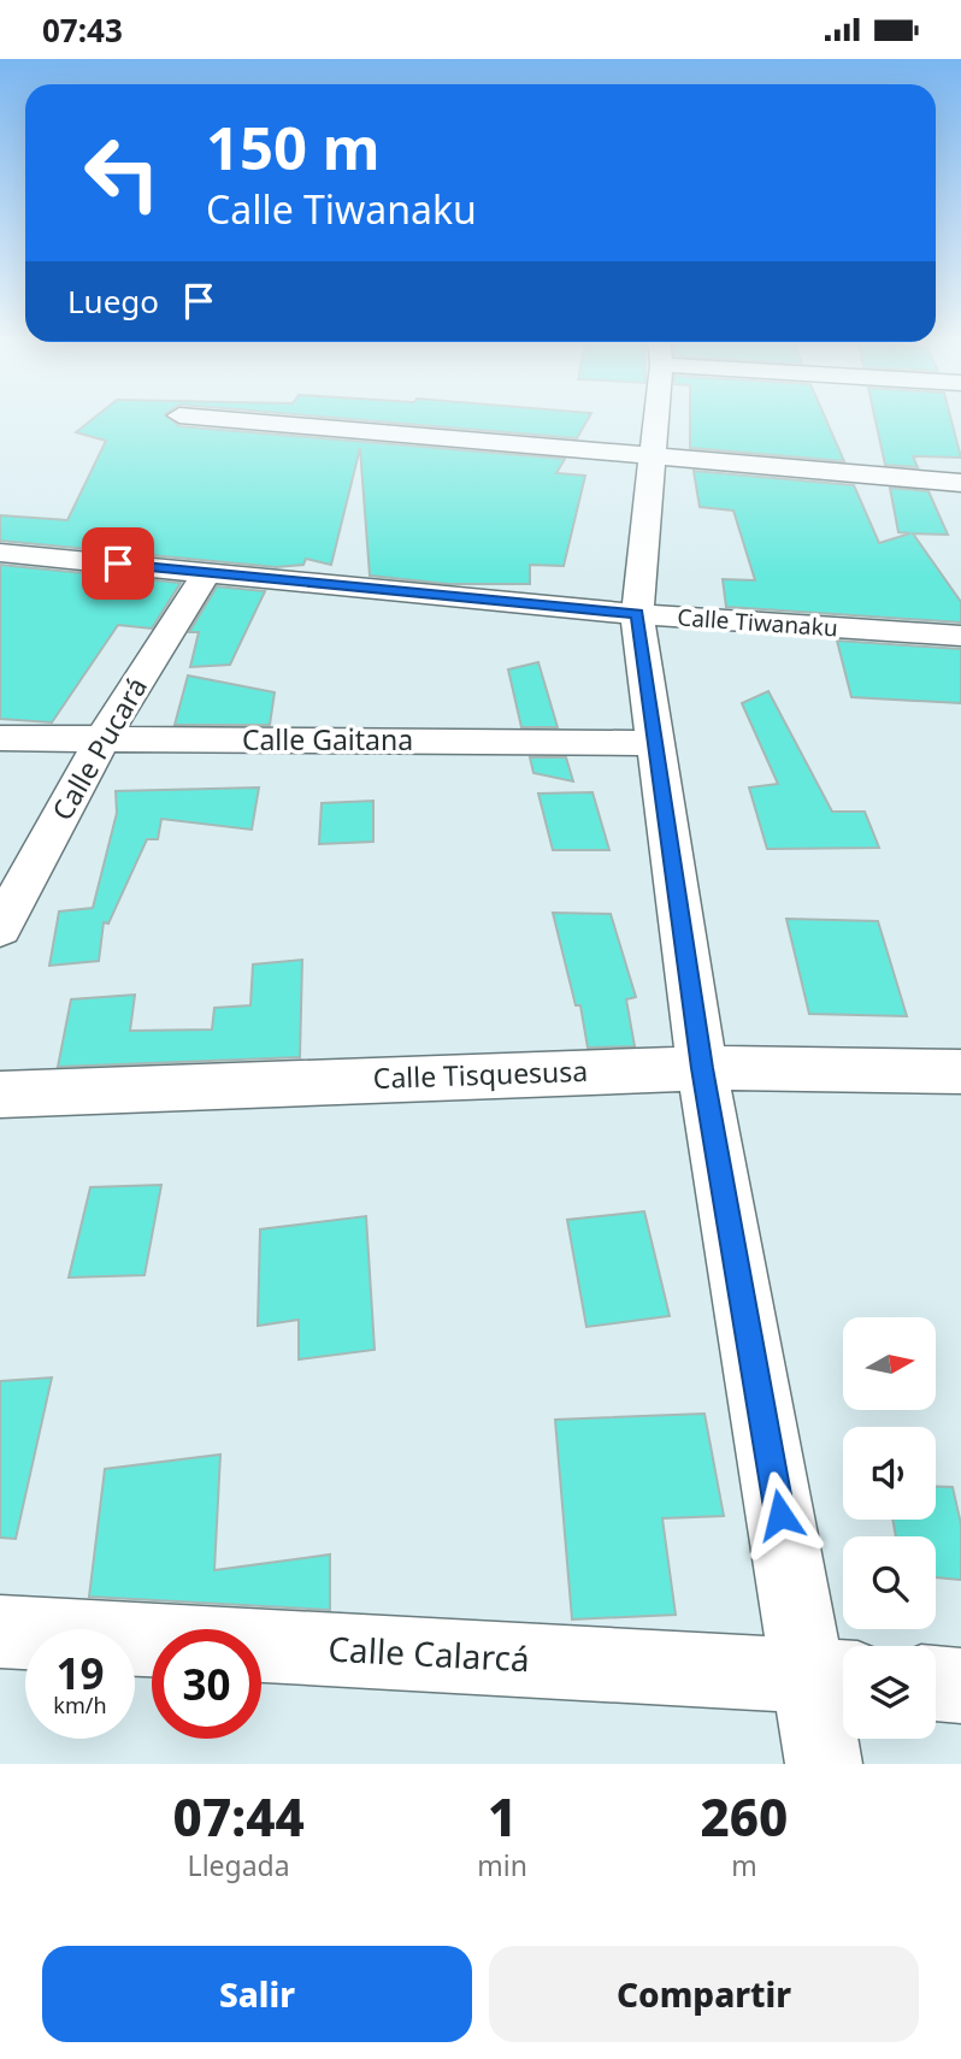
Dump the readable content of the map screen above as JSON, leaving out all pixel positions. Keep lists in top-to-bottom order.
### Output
{
  "streets": {
    "street": [
      "Calle Tiwanaku",
      "Calle Gaitana",
      "Calle Pucará",
      "Calle Tisquesusa",
      "Calle Calarcá"
    ]
  },
  "crossings": [
    ["Calle Tiwanaku", "Calle Pucará"],
    ["Calle Gaitana", "Calle Pucará"]
  ],
  "north": "right",
  "page": {
    "status": "07:43",
    "turn": ["150 m", "Calle Tiwanaku"],
    "then": "Luego",
    "speed": "19 km/h",
    "limit": "30",
    "eta": [
      "07:44",
      "Llegada",
      "1",
      "min",
      "260",
      "m"
    ],
    "buttons": ["Salir", "Compartir"]
  }
}
